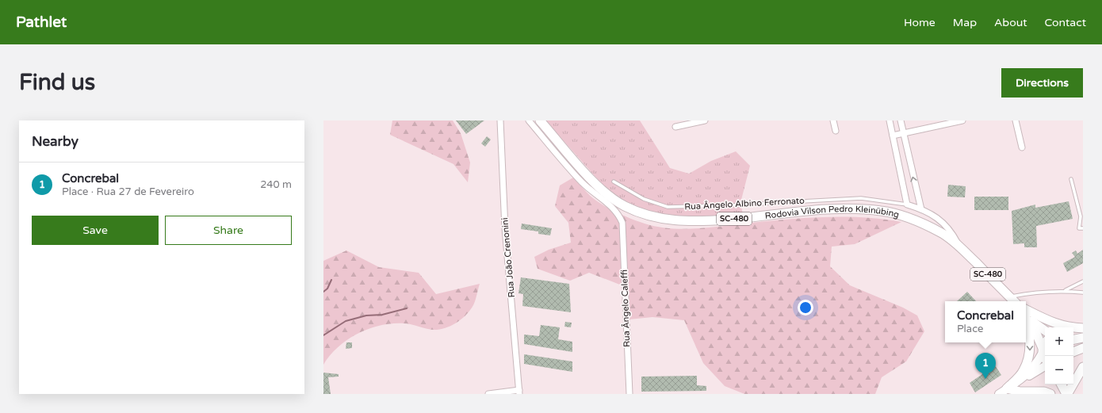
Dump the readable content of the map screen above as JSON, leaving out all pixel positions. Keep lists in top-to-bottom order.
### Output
{
  "streets": {
    "main road": ["Rodovia Vilson Pedro Kleinübing", "SC-480"],
    "street": ["Rua Ângelo Albino Ferronato", "Rua João Crenonini", "Rua Ângelo Caleffi"]
  },
  "crossings": [
    ["Rua Ângelo Albino Ferronato", "Rodovia Vilson Pedro Kleinübing"]
  ],
  "page": {
    "header": "Pathlet",
    "nav": [
      "Home",
      "Map",
      "About",
      "Contact"
    ],
    "buttons": [
      "Directions",
      ["Save", "Share"]
    ],
    "title": "Find us",
    "heading": "Nearby",
    "list": [
      {
        "mark": "1",
        "name": "Concrebal",
        "note": "Place · Rua 27 de Fevereiro",
        "value": "240 m"
      }
    ],
    "popup": ["Concrebal", "Place"],
    "map_buttons": ["+", "−"],
    "pins": "1"
  }
}
